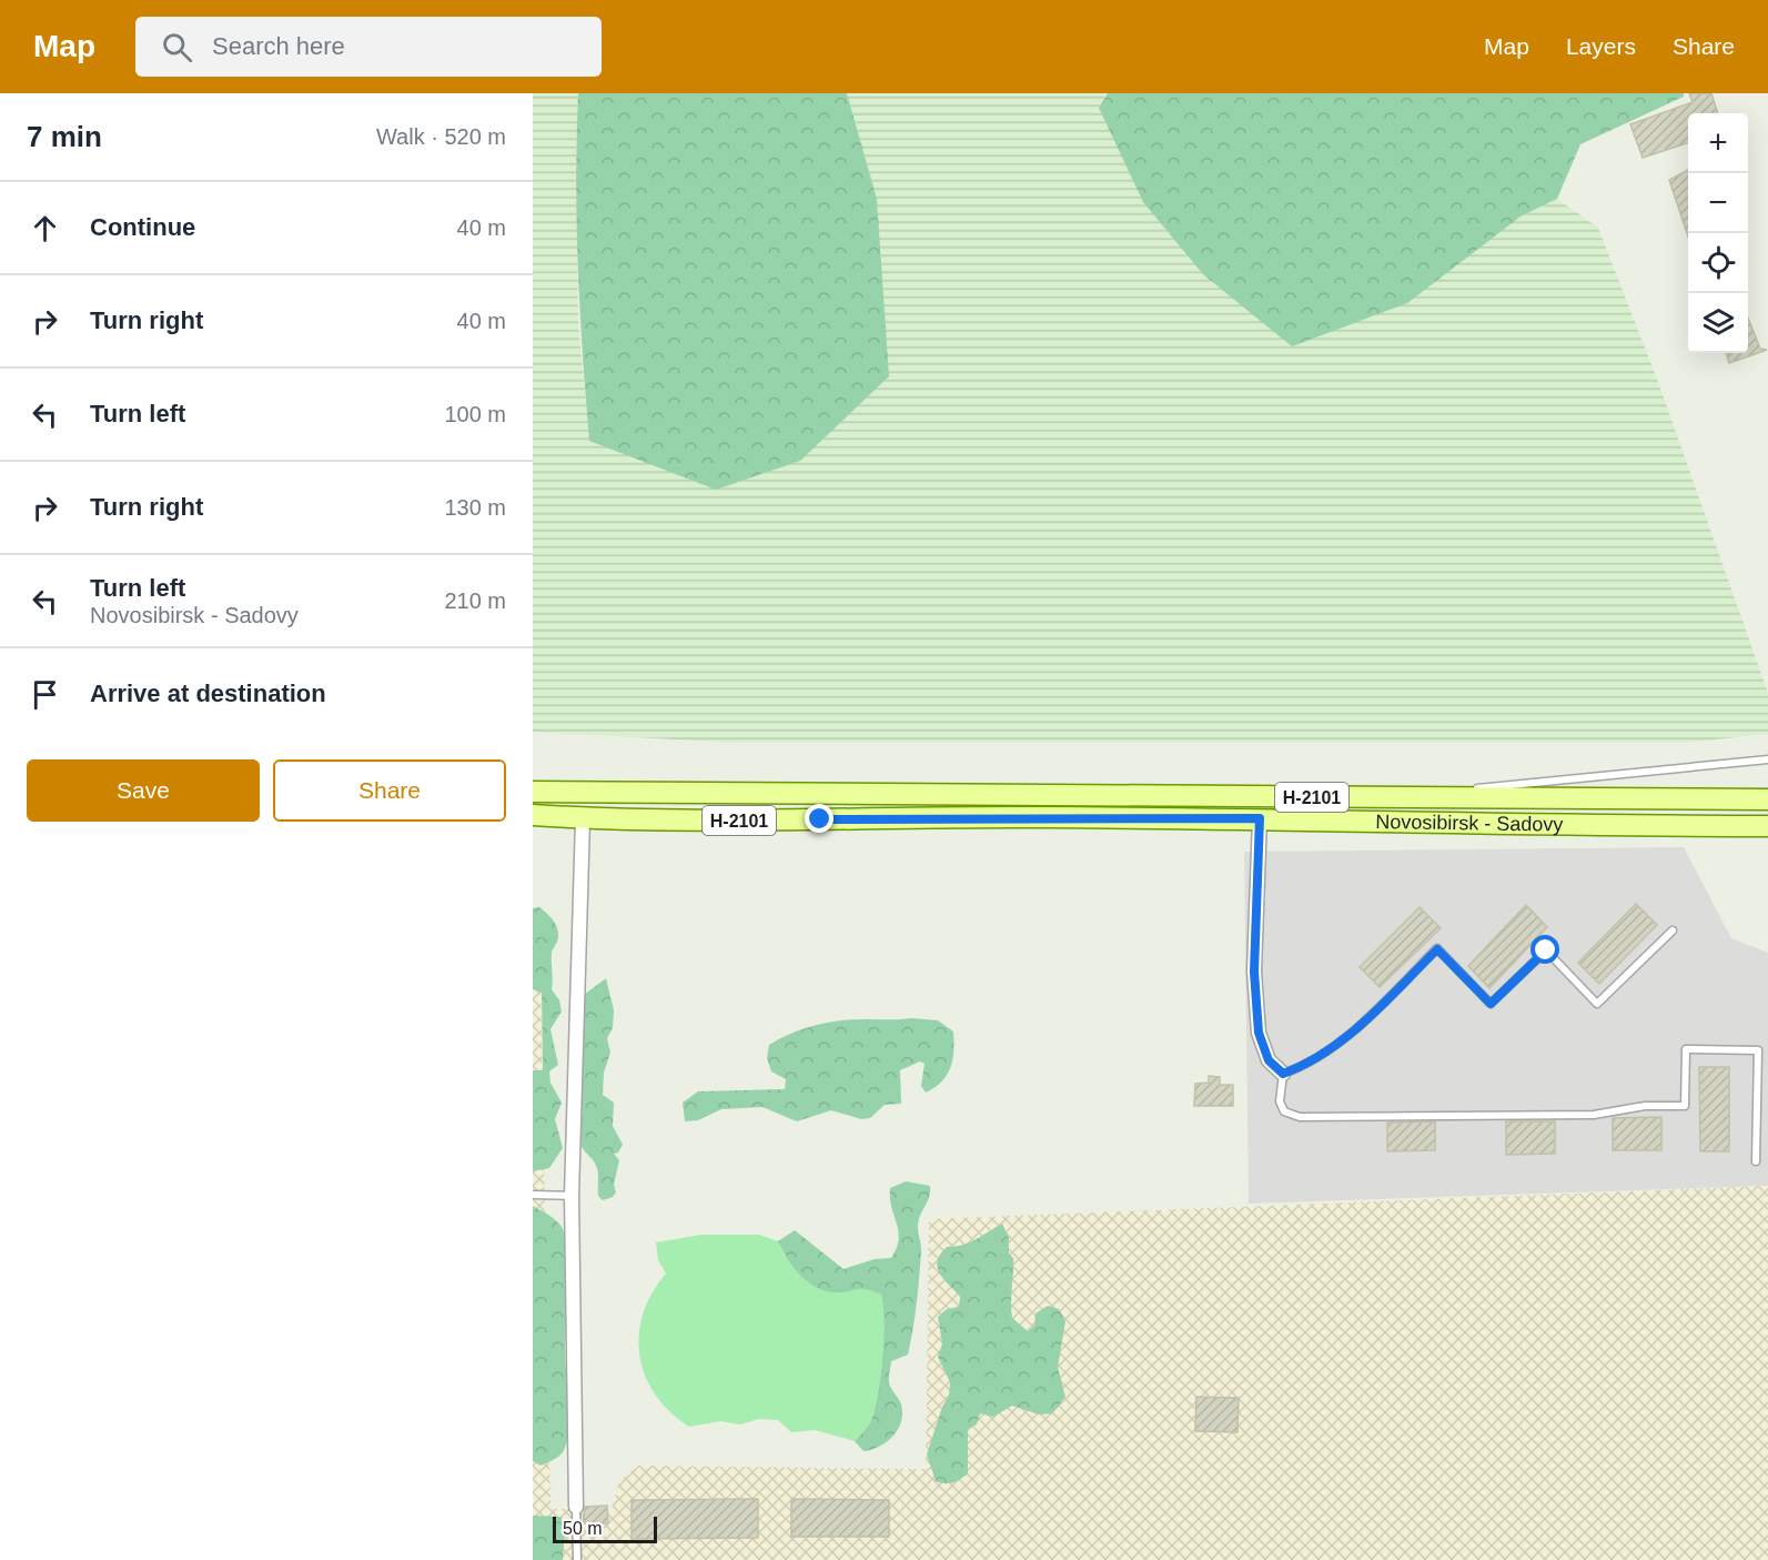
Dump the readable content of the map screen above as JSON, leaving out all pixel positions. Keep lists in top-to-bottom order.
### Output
{
  "streets": {
    "main road": ["Н-2101", "Novosibirsk - Sadovy"]
  },
  "scale_bar": "50 m",
  "page": {
    "header": "Map",
    "search": "Search here",
    "nav": ["Map", "Layers", "Share"],
    "heading": ["7 min", "Walk · 520 m"],
    "map_buttons": ["+", "−"],
    "list": [
      ["Continue", "40 m"],
      ["Turn right", "40 m"],
      ["Turn left", "100 m"],
      ["Turn right", "130 m"],
      ["Turn left", "Novosibirsk - Sadovy", "210 m"],
      "Arrive at destination"
    ],
    "buttons": ["Save", "Share"],
    "scale": "50 m"
  }
}
